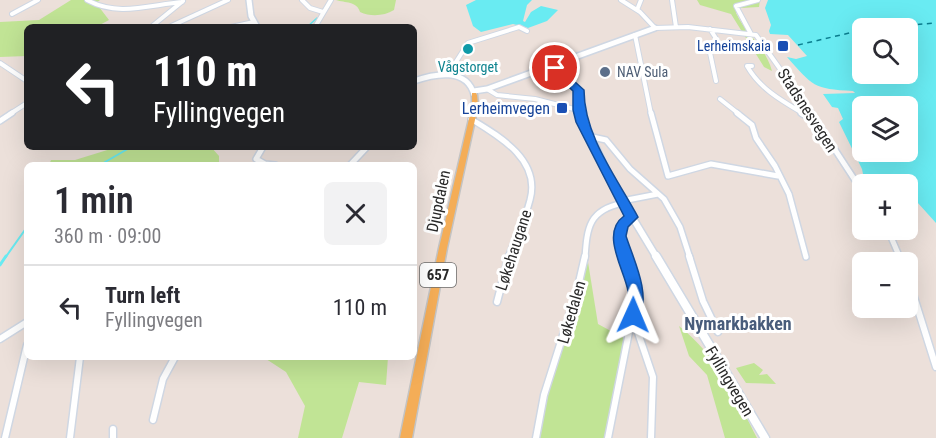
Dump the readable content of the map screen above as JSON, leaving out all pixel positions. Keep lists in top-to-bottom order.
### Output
{
  "streets": {
    "main road": ["Djupdalen", "657"],
    "street": [
      "Stadsnesvegen",
      "Løkehaugane",
      "Løkedalen",
      "Fyllingvegen"
    ]
  },
  "crossings": [
    ["Djupdalen", "Løkehaugane"],
    ["Løkedalen", "Fyllingvegen"]
  ],
  "districts": ["Nymarkbakken"],
  "places": {
    "transit": ["Lerheimskaia", "Lerheimvegen"],
    "other": ["Vågstorget", "NAV Sula"]
  },
  "page": {
    "map_buttons": ["+", "−"],
    "turn": ["110 m", "Fyllingvegen"],
    "heading": ["1 min", "360 m · 09:00"],
    "list": [
      {
        "name": "Turn left",
        "note": "Fyllingvegen",
        "value": "110 m"
      }
    ]
  }
}
